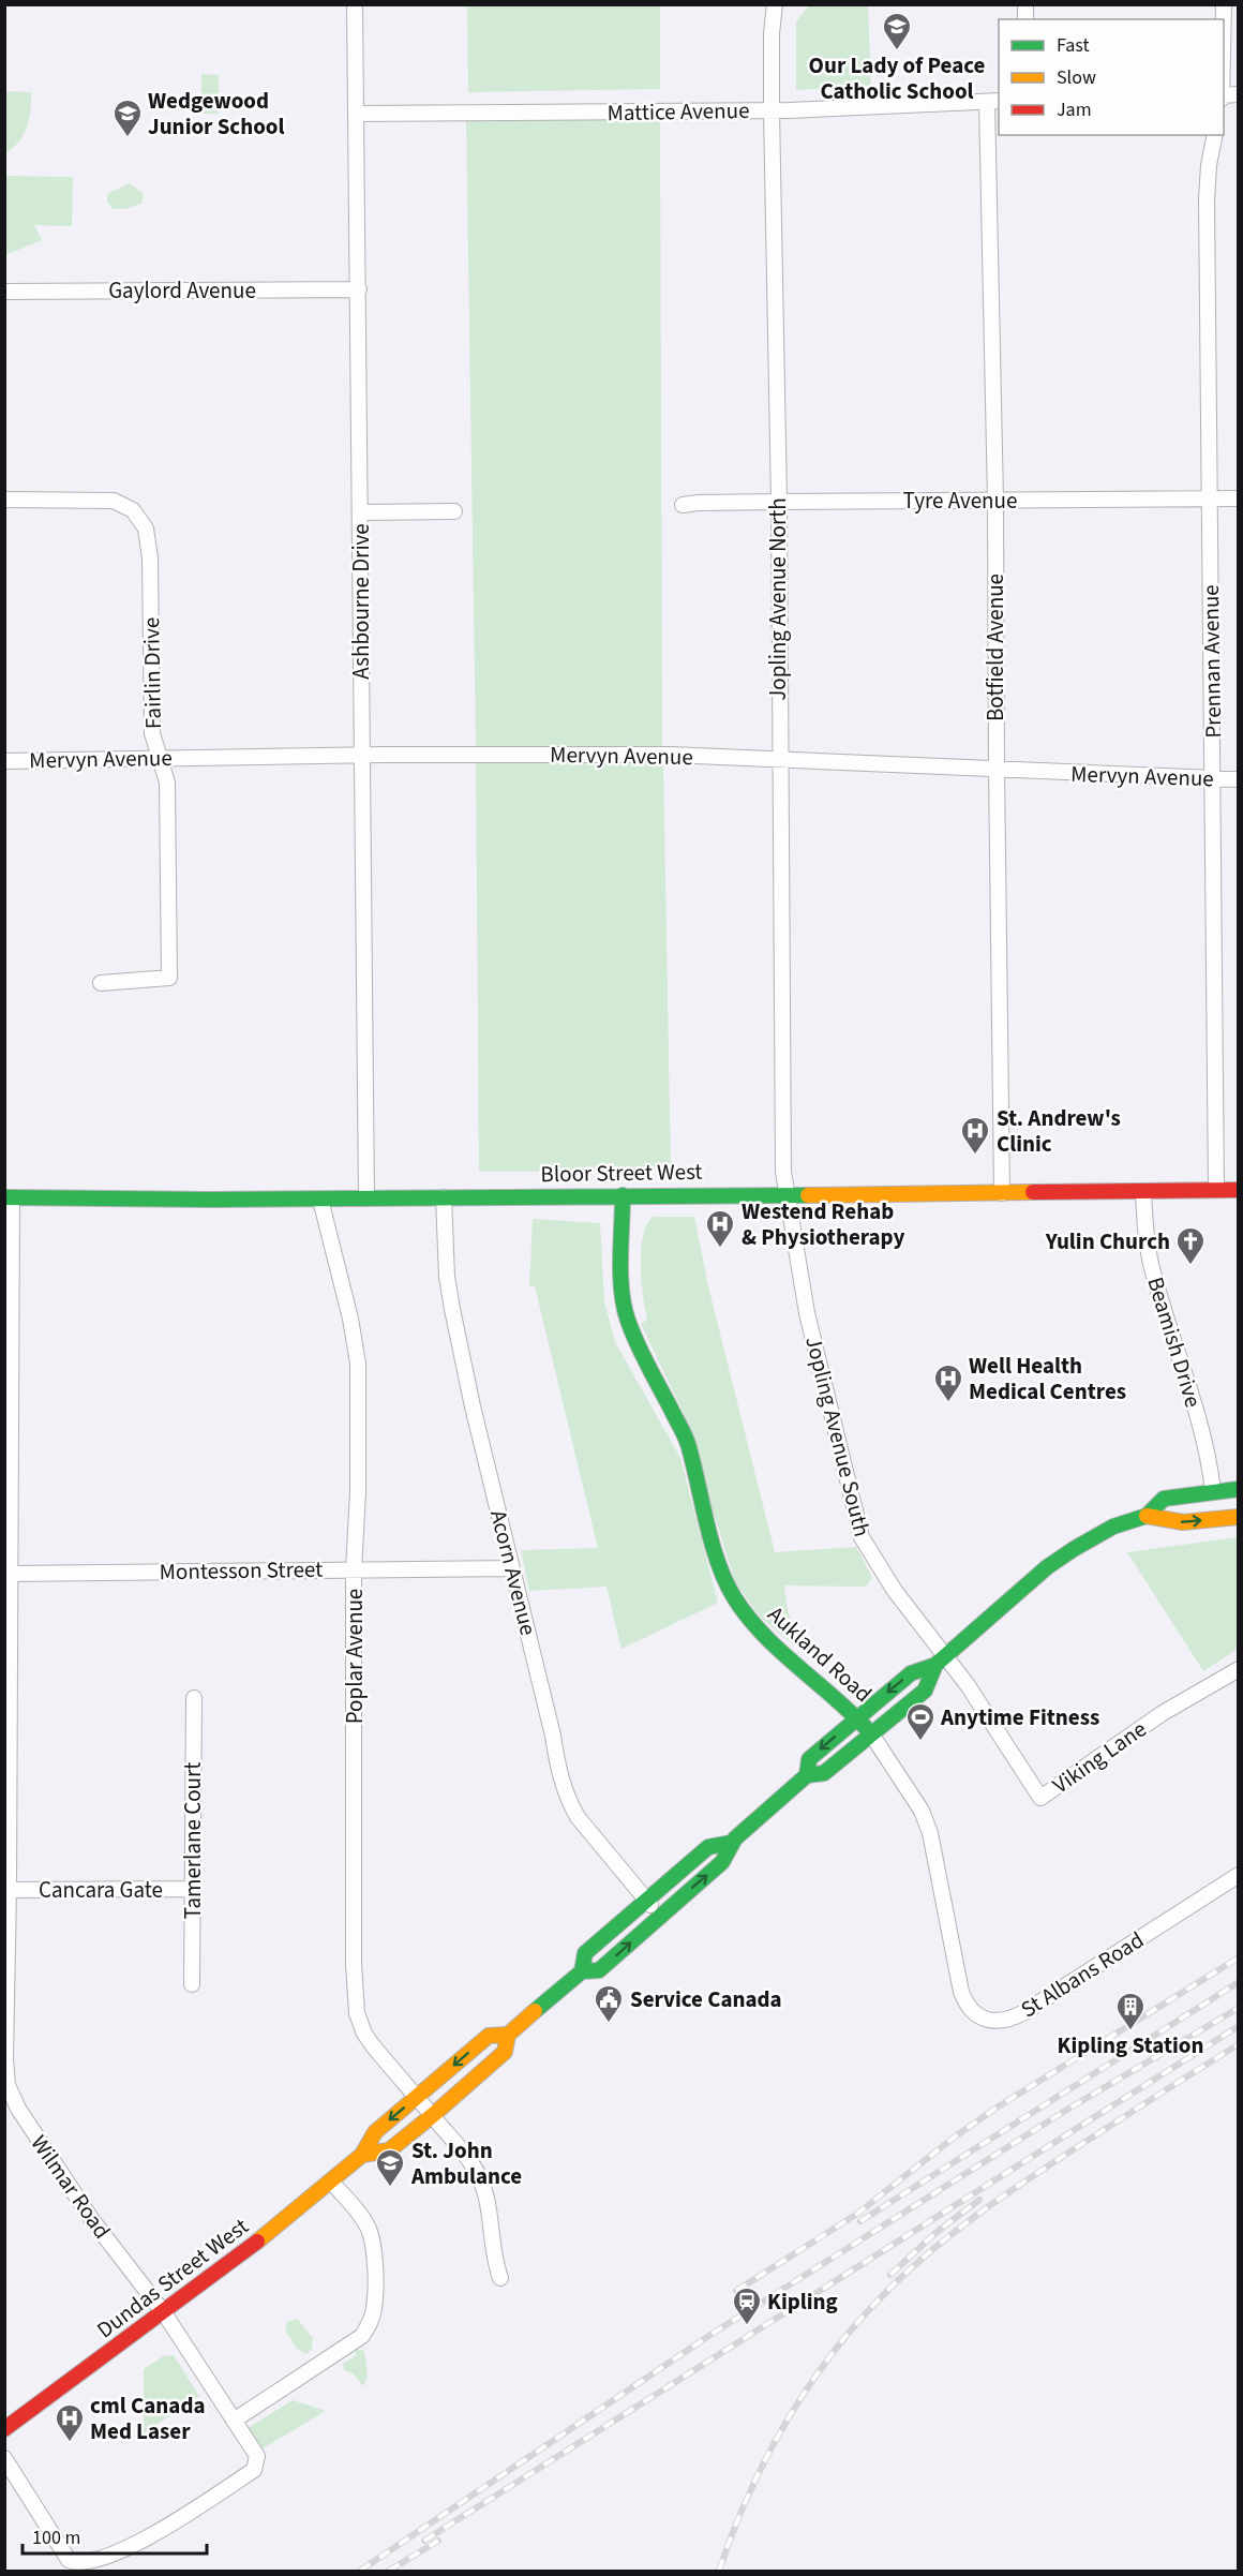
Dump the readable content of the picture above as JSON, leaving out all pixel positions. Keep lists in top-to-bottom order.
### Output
{
  "streets": {
    "main road": ["Bloor Street West", "Aukland Road", "Dundas Street West"],
    "street": [
      "Mattice Avenue",
      "Gaylord Avenue",
      "Tyre Avenue",
      "Jopling Avenue North",
      "Ashbourne Drive",
      "Botfield Avenue",
      "Prennan Avenue",
      "Fairlin Drive",
      "Mervyn Avenue",
      "Beamish Drive",
      "Jopling Avenue South",
      "Montesson Street",
      "Acorn Avenue",
      "Poplar Avenue",
      "Viking Lane",
      "Tamerlane Court",
      "Cancara Gate",
      "St Albans Road",
      "Wilmar Road"
    ]
  },
  "crossings": [
    ["Mattice Avenue", "Jopling Avenue North"],
    ["Mattice Avenue", "Ashbourne Drive"],
    ["Mattice Avenue", "Botfield Avenue"],
    ["Gaylord Avenue", "Ashbourne Drive"],
    ["Tyre Avenue", "Jopling Avenue North"],
    ["Tyre Avenue", "Botfield Avenue"],
    ["Tyre Avenue", "Prennan Avenue"],
    ["Jopling Avenue North", "Mervyn Avenue"],
    ["Jopling Avenue North", "Bloor Street West"],
    ["Jopling Avenue North", "Jopling Avenue South"],
    ["Ashbourne Drive", "Mervyn Avenue"],
    ["Ashbourne Drive", "Bloor Street West"],
    ["Botfield Avenue", "Mervyn Avenue"],
    ["Botfield Avenue", "Bloor Street West"],
    ["Prennan Avenue", "Mervyn Avenue"],
    ["Prennan Avenue", "Bloor Street West"],
    ["Fairlin Drive", "Mervyn Avenue"],
    ["Bloor Street West", "Beamish Drive"],
    ["Bloor Street West", "Jopling Avenue South"],
    ["Bloor Street West", "Acorn Avenue"],
    ["Bloor Street West", "Aukland Road"],
    ["Bloor Street West", "Poplar Avenue"],
    ["Bloor Street West", "Wilmar Road"],
    ["Beamish Drive", "Dundas Street West"],
    ["Jopling Avenue South", "Viking Lane"],
    ["Jopling Avenue South", "Dundas Street West"],
    ["Montesson Street", "Acorn Avenue"],
    ["Montesson Street", "Poplar Avenue"],
    ["Montesson Street", "Wilmar Road"],
    ["Acorn Avenue", "Dundas Street West"],
    ["Aukland Road", "St Albans Road"],
    ["Aukland Road", "Dundas Street West"],
    ["Poplar Avenue", "Dundas Street West"],
    ["Viking Lane", "Dundas Street West"],
    ["Tamerlane Court", "Cancara Gate"],
    ["Cancara Gate", "Wilmar Road"],
    ["Wilmar Road", "Dundas Street West"]
  ],
  "places": {
    "school or university": ["Our Lady of Peace Catholic School", "Wedgewood Junior School", "St. John Ambulance"],
    "hospital": [
      "St. Andrew's Clinic",
      "Westend Rehab & Physiotherapy",
      "Well Health Medical Centres",
      "cml Canada Med Laser"
    ],
    "church": ["Yulin Church"],
    "sports": ["Anytime Fitness"],
    "public building": ["Service Canada"],
    "building": ["Kipling Station"],
    "station": ["Kipling"]
  },
  "legend": ["Fast", "Slow", "Jam"],
  "scale_bar": "100 m"
}
